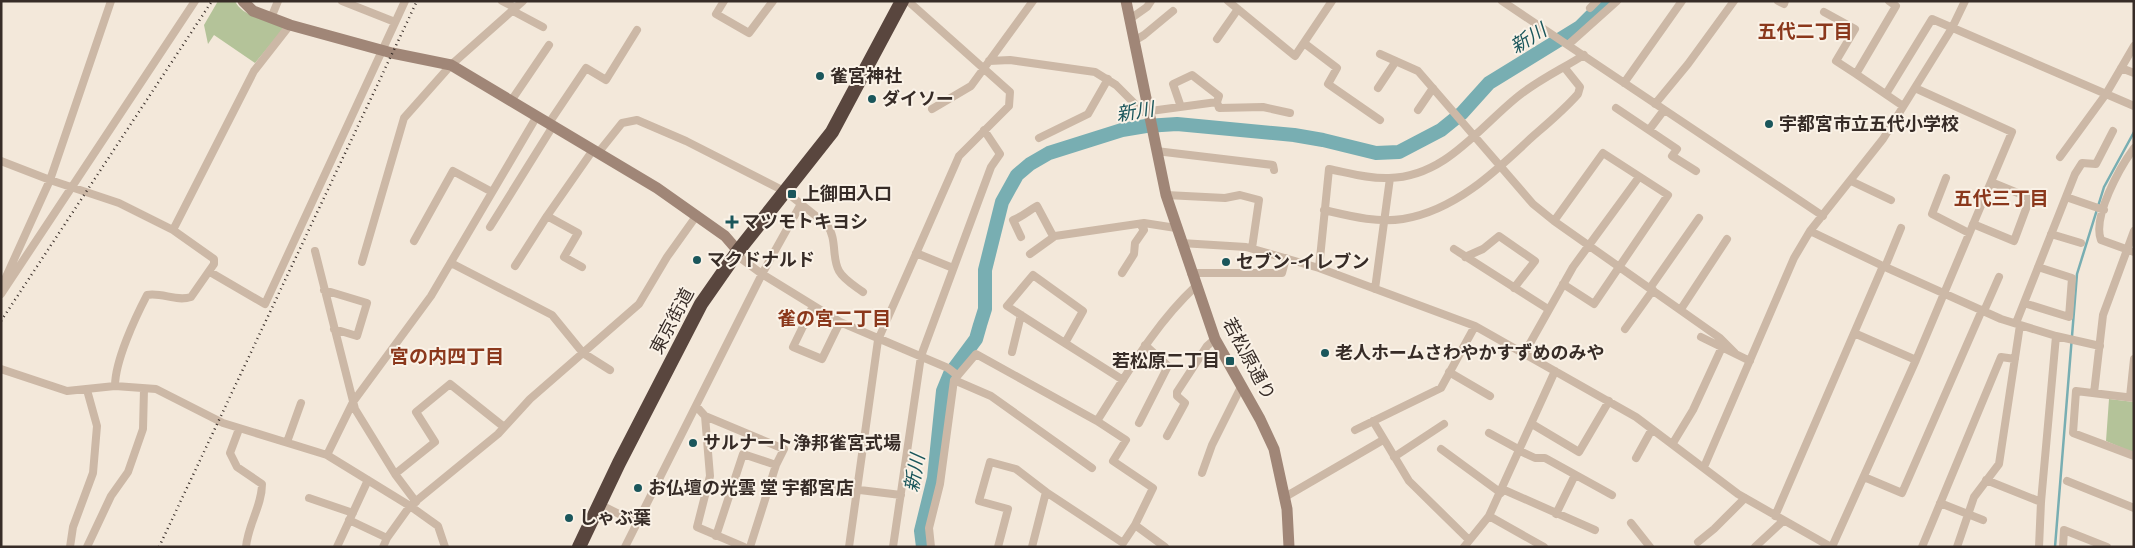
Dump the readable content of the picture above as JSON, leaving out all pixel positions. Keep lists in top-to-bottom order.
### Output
{
  "streets": {
    "highway": ["東京街道"],
    "street": ["若松原通り"]
  },
  "districts": [
    "五代二丁目",
    "五代三丁目",
    "雀の宮二丁目",
    "宮の内四丁目"
  ],
  "water": ["新川"],
  "places": {
    "other": [
      "雀宮神社",
      "ダイソー",
      "宇都宮市立五代小学校",
      "マクドナルド",
      "セブン-イレブン",
      "老人ホームさわやかすずめのみや",
      "サルナート浄邦雀宮式場",
      "お仏壇の光雲 堂 宇都宮店",
      "しゃぶ葉"
    ],
    "transit": ["上御田入口", "若松原二丁目"],
    "health": ["マツモトキヨシ"]
  }
}
